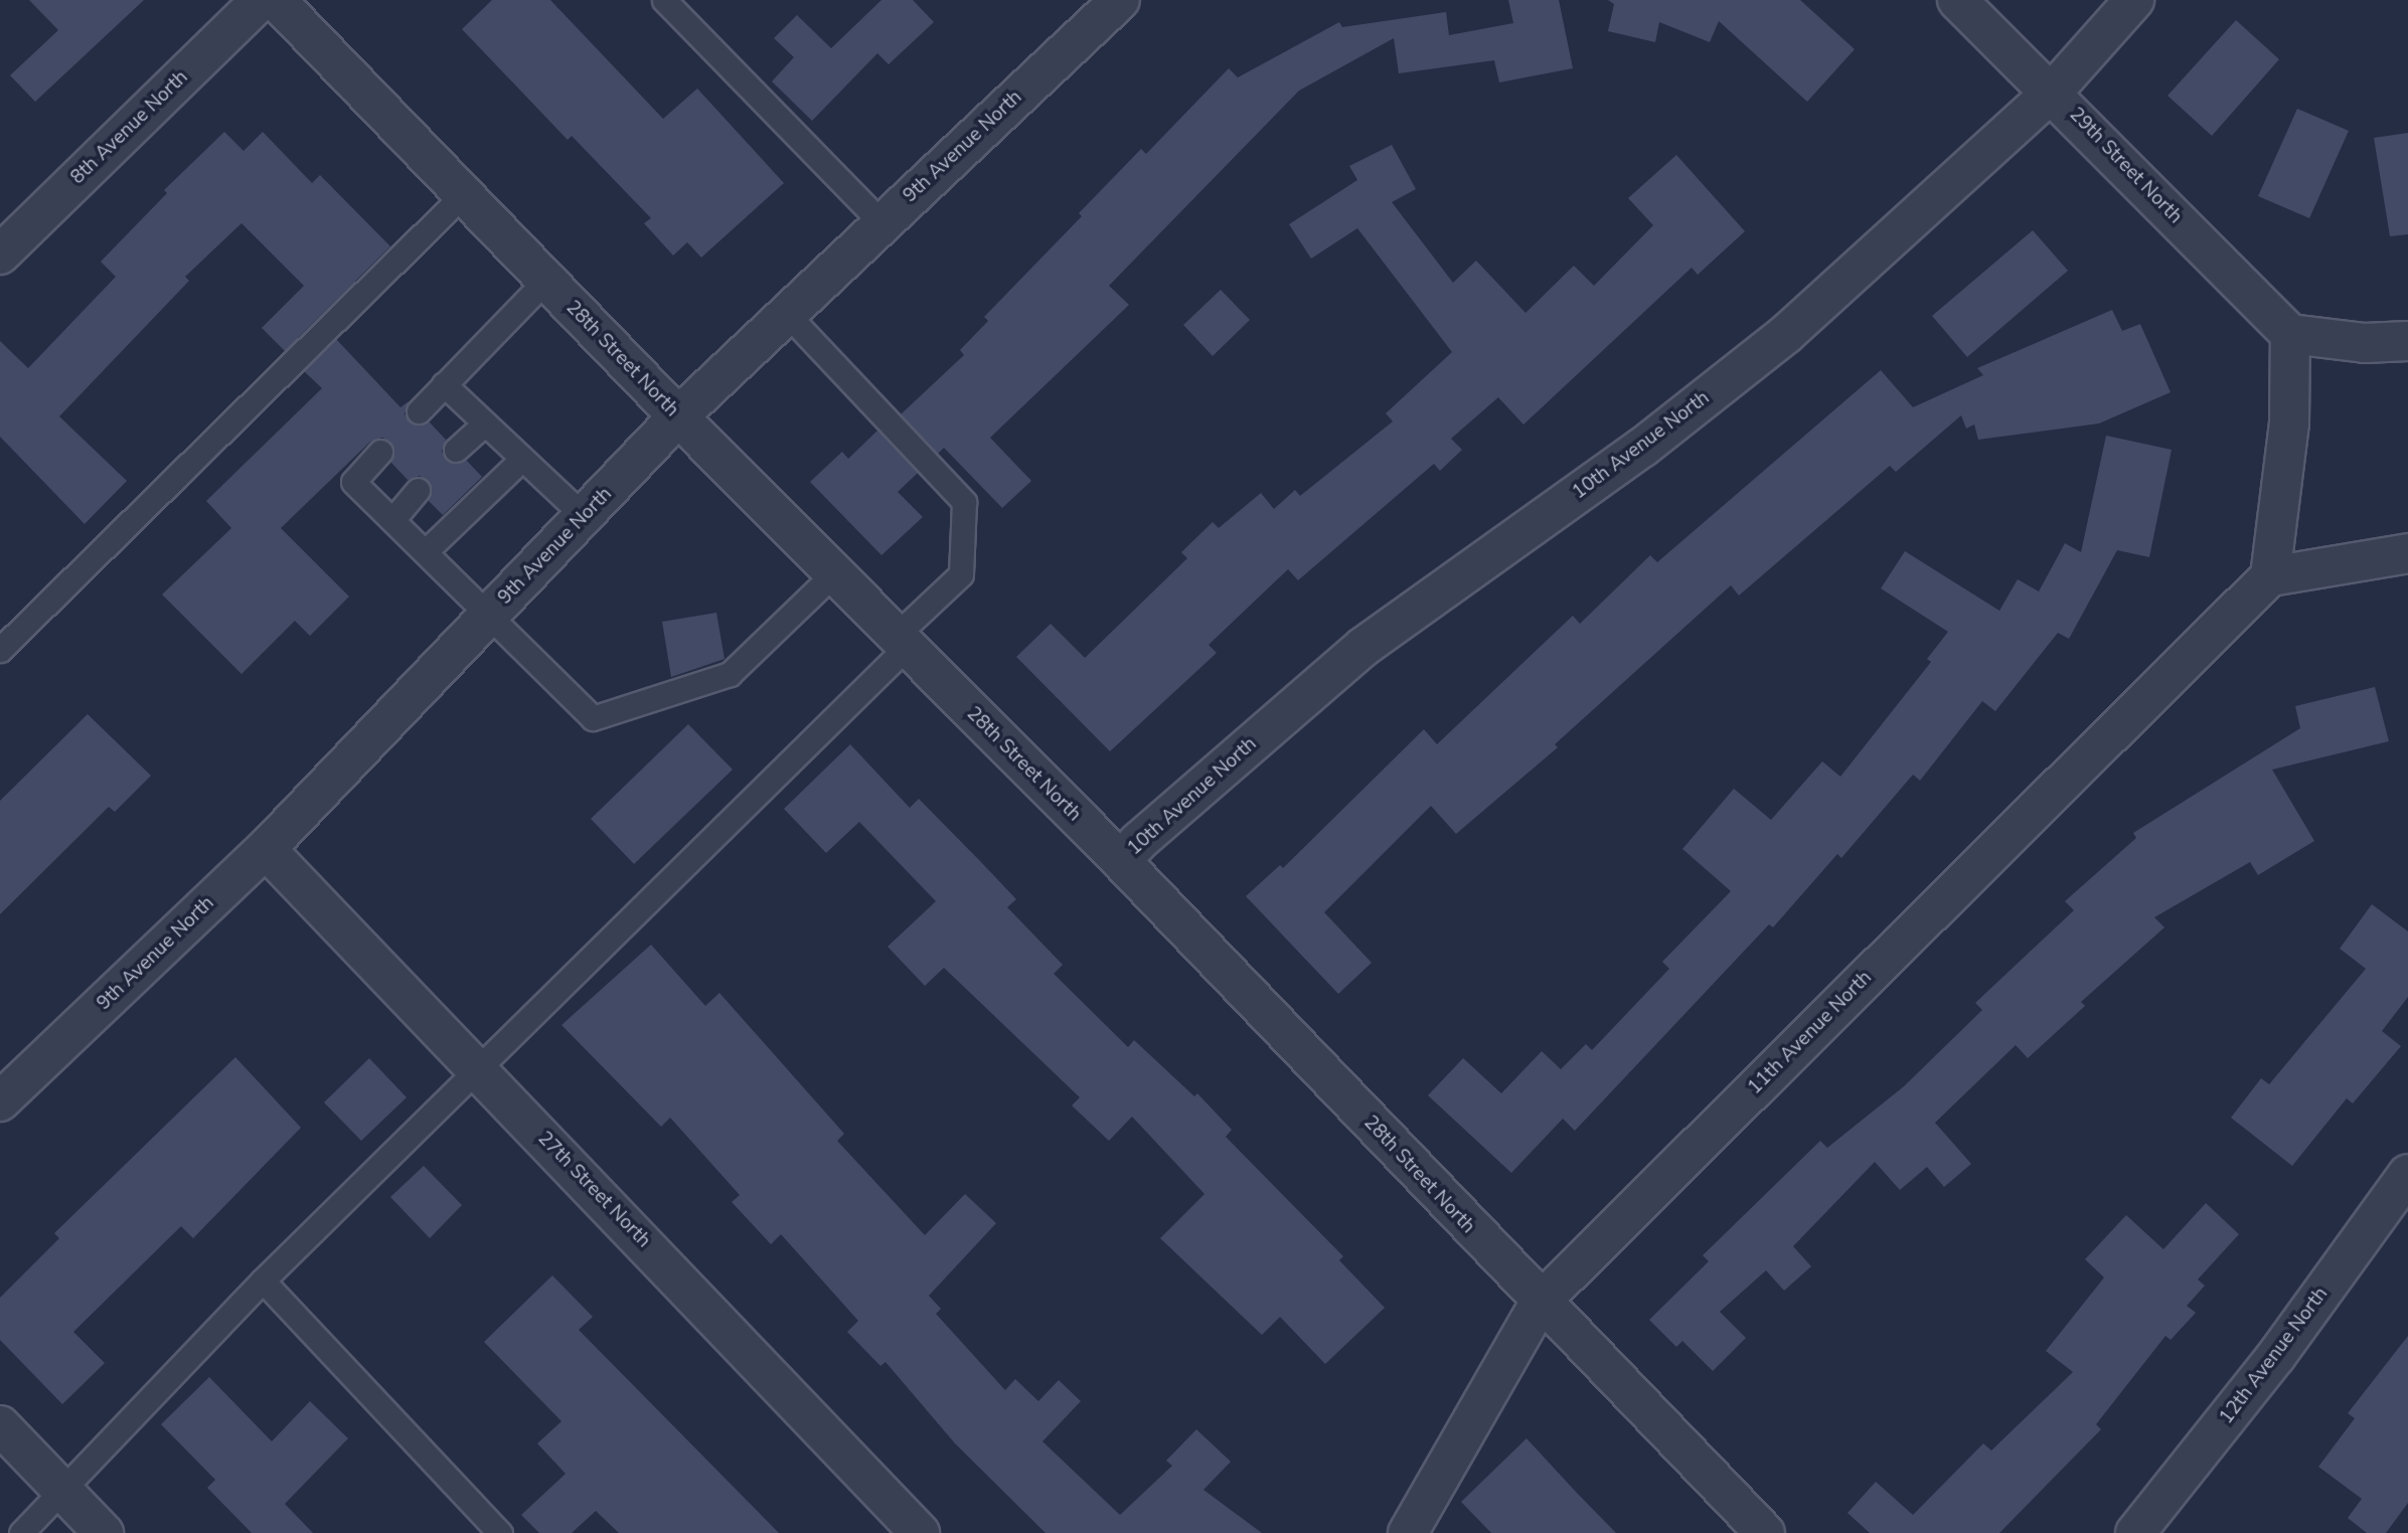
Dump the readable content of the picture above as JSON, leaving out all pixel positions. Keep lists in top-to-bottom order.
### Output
{
  "streets": {
    "street": [
      "8th Avenue North",
      "9th Avenue North",
      "29th Street North",
      "28th Street North",
      "10th Avenue North",
      "11th Avenue North",
      "27th Street North",
      "12th Avenue North"
    ]
  },
  "crossings": [
    ["9th Avenue North", "28th Street North"],
    ["9th Avenue North", "27th Street North"],
    ["29th Street North", "10th Avenue North"],
    ["28th Street North", "10th Avenue North"],
    ["28th Street North", "11th Avenue North"]
  ]
}
